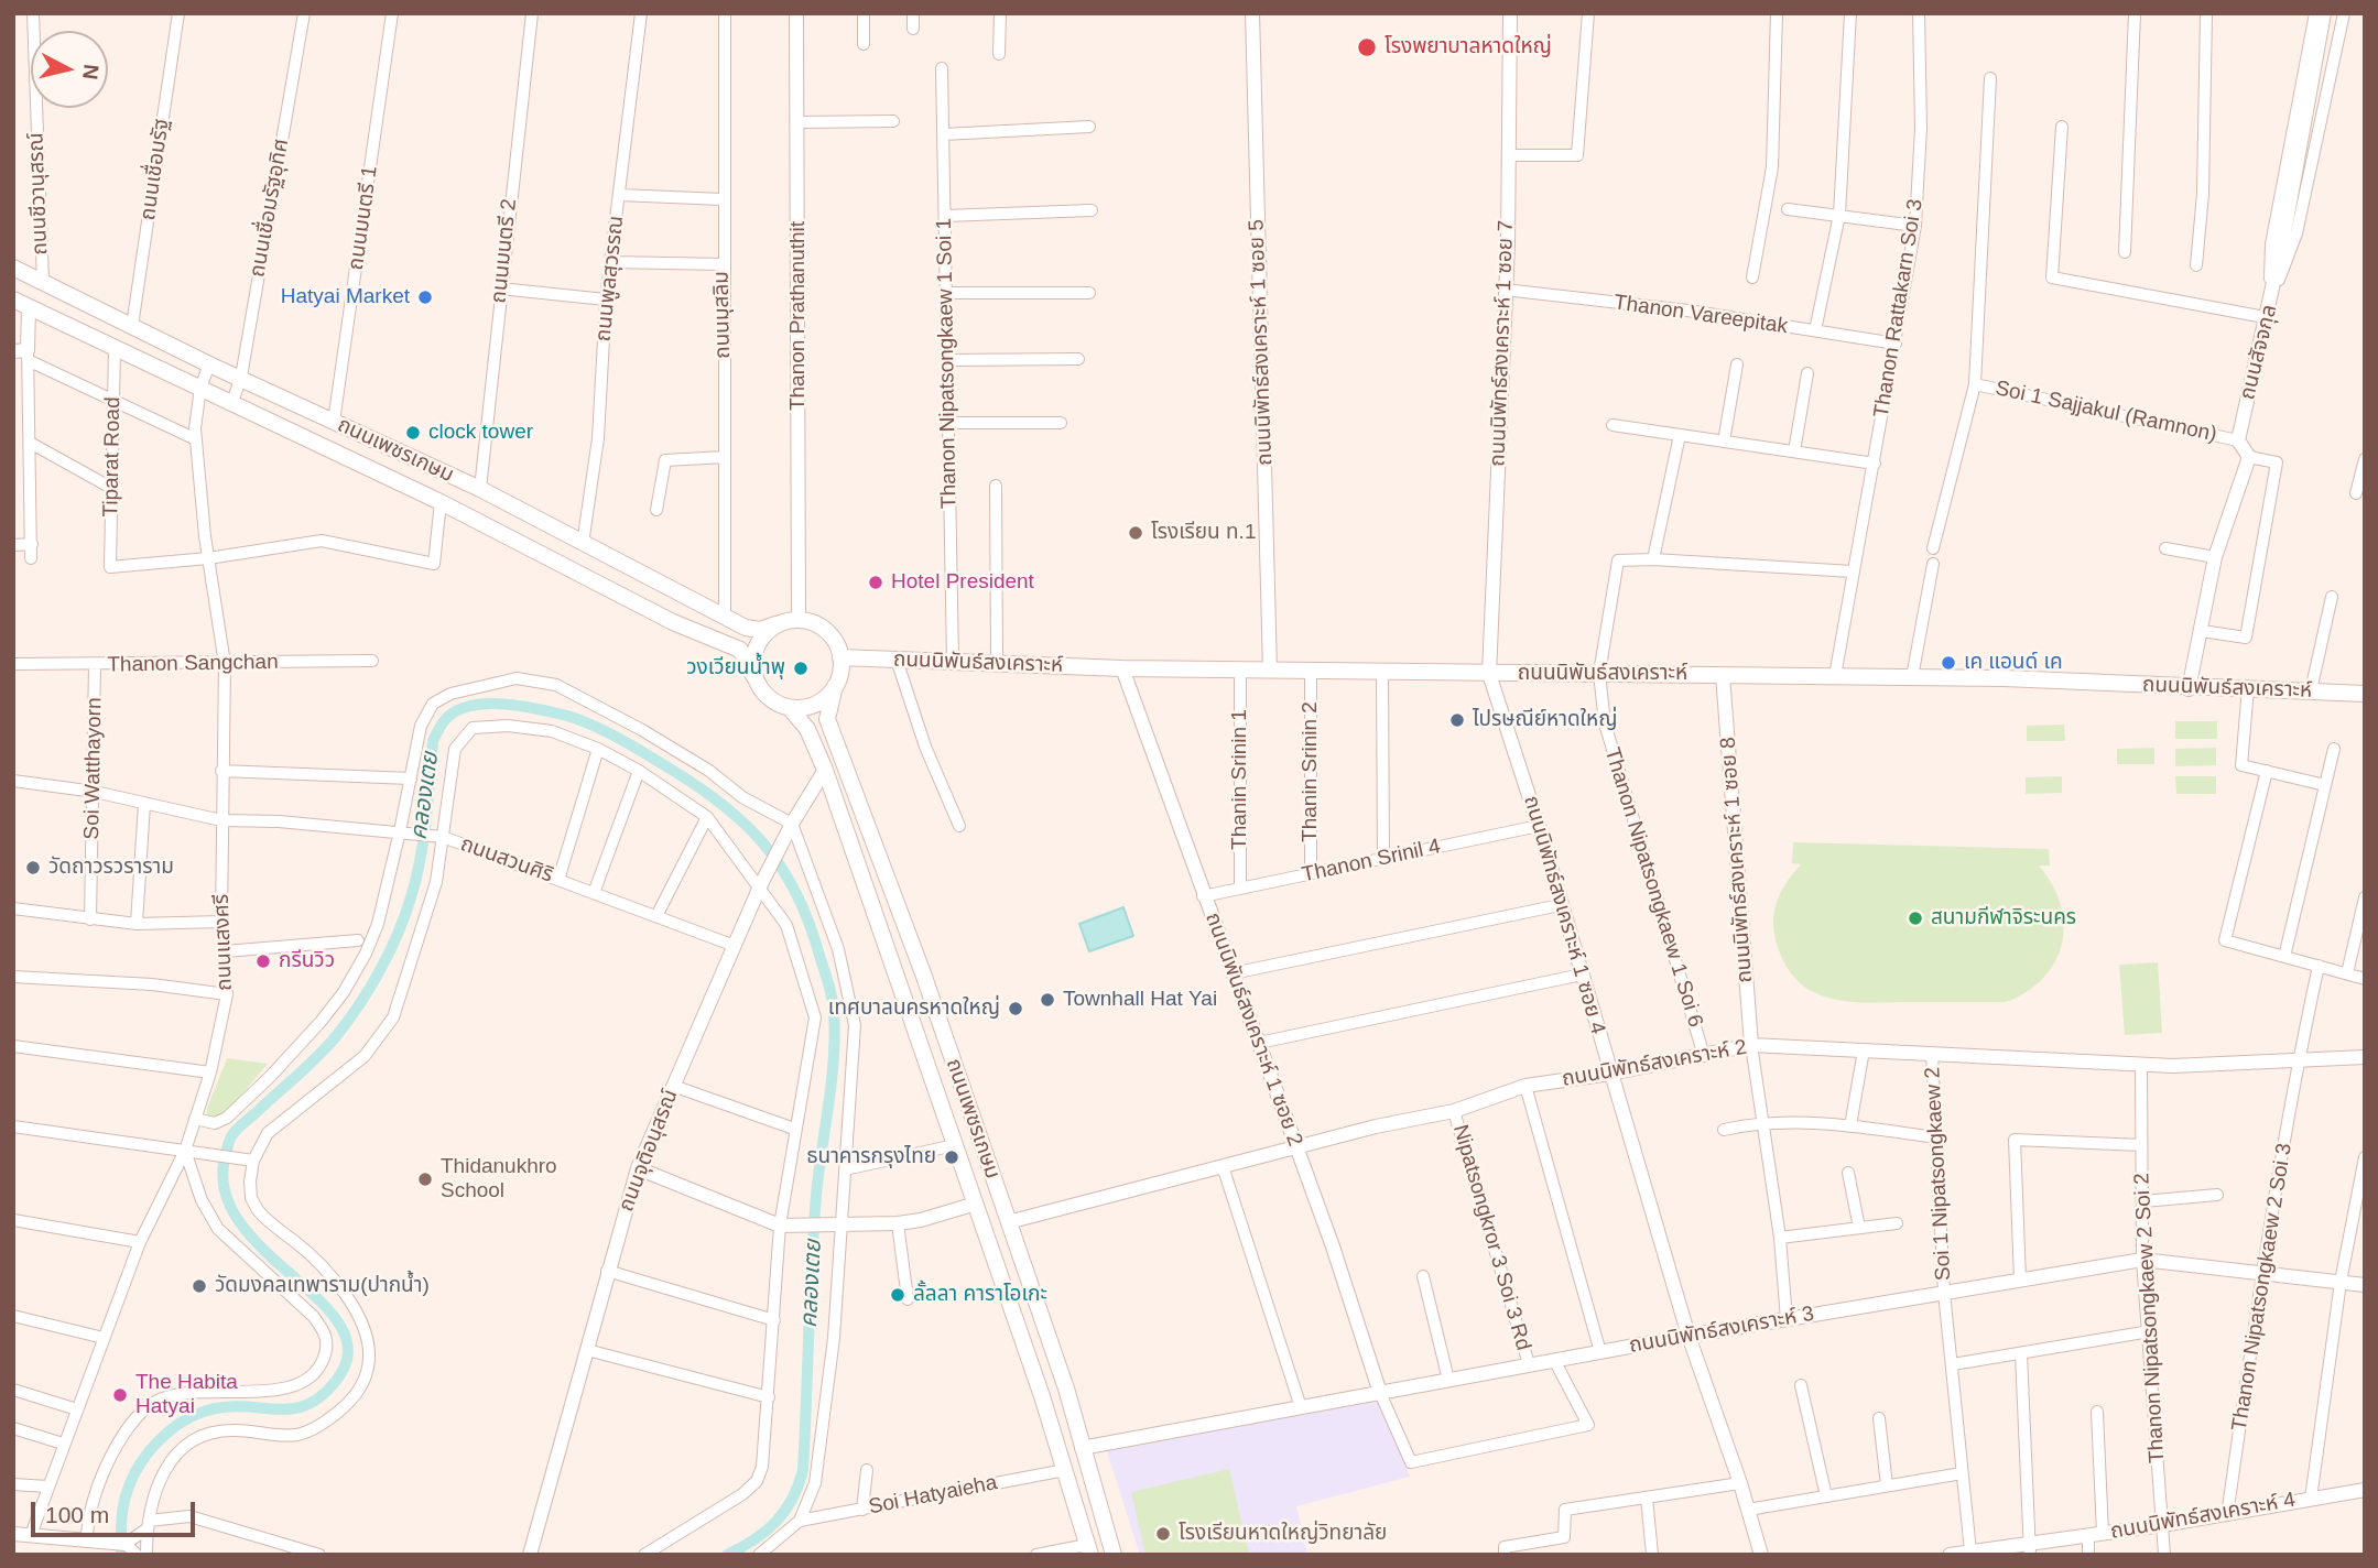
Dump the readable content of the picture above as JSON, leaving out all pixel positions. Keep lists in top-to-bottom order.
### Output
{
  "streets": {
    "main road": ["ถนนเพชรเกษม", "ถนนนิพันธ์สงเคราะห์"],
    "street": [
      "ถนนเชื่อมรัฐ",
      "ถนนชีวานุสรณ์",
      "ถนนเชื่อมรัฐอุทิศ",
      "ถนนมนตรี 1",
      "ถนนมนตรี 2",
      "ถนนพูลสุวรรณ",
      "Thanon Rattakarn Soi 3",
      "ถนนมุสลิม",
      "Thanon Vareepitak",
      "Thanon Prathanuthit",
      "ถนนนิพัทธ์สงเคราะห์ 1 ซอย 5",
      "ถนนนิพัทธ์สงเคราะห์ 1 ซอย 7",
      "ถนนสัจจกุล",
      "Thanon Nipatsongkaew 1 Soi 1",
      "Soi 1 Sajjakul (Ramnon)",
      "Tiparat Road",
      "Thanon Sangchan",
      "Soi Watthayorn",
      "Thanin Srinin 2",
      "Thanin Srinin 1",
      "ถนนสวนศิริ",
      "ถนนนิพัทธ์สงเคราะห์ 1 ซอย 8",
      "Thanon Srinil 4",
      "Thanon Nipatsongkaew 1 Soi 6",
      "ถนนนิพัทธ์สงเคราะห์ 1 ซอย 4",
      "ถนนเเสงศรี",
      "ถนนนิพันธ์สงเคราะห์ 1 ซอย 2",
      "ถนนนิพัทธ์สงเคราะห์ 2",
      "ถนนจุติอนุสรณ์",
      "Soi 1 Nipatsongkaew 2",
      "Nipatsongkror 3 Soi 3 Rd",
      "Thanon Nipatsongkaew 2 Soi 3",
      "Thanon Nipatsongkaew 2 Soi 2",
      "ถนนนิพัทธ์สงเคราะห์ 3",
      "Soi Hatyaieha",
      "ถนนนิพัทธ์สงเคราะห์ 4"
    ]
  },
  "crossings": [
    ["ถนนเชื่อมรัฐ", "ถนนเพชรเกษม"],
    ["ถนนชีวานุสรณ์", "ถนนเพชรเกษม"],
    ["ถนนเชื่อมรัฐอุทิศ", "ถนนเพชรเกษม"],
    ["ถนนมนตรี 1", "ถนนเพชรเกษม"],
    ["ถนนมนตรี 2", "ถนนเพชรเกษม"],
    ["ถนนพูลสุวรรณ", "ถนนเพชรเกษม"],
    ["Thanon Rattakarn Soi 3", "Thanon Vareepitak"],
    ["Thanon Rattakarn Soi 3", "ถนนนิพันธ์สงเคราะห์"],
    ["ถนนมุสลิม", "ถนนเพชรเกษม"],
    ["Thanon Vareepitak", "ถนนนิพัทธ์สงเคราะห์ 1 ซอย 7"],
    ["Thanon Prathanuthit", "ถนนเพชรเกษม"],
    ["Thanon Prathanuthit", "ถนนนิพันธ์สงเคราะห์"],
    ["ถนนนิพัทธ์สงเคราะห์ 1 ซอย 5", "ถนนนิพันธ์สงเคราะห์"],
    ["ถนนนิพัทธ์สงเคราะห์ 1 ซอย 7", "ถนนนิพันธ์สงเคราะห์"],
    ["ถนนนิพัทธ์สงเคราะห์ 1 ซอย 7", "ถนนนิพัทธ์สงเคราะห์ 1 ซอย 4"],
    ["ถนนสัจจกุล", "Soi 1 Sajjakul (Ramnon)"],
    ["Thanon Nipatsongkaew 1 Soi 1", "ถนนนิพันธ์สงเคราะห์"],
    ["ถนนเพชรเกษม", "Tiparat Road"],
    ["ถนนเพชรเกษม", "ถนนนิพันธ์สงเคราะห์"],
    ["ถนนเพชรเกษม", "ถนนเเสงศรี"],
    ["ถนนเพชรเกษม", "ถนนนิพัทธ์สงเคราะห์ 2"],
    ["ถนนเพชรเกษม", "ถนนจุติอนุสรณ์"],
    ["ถนนเพชรเกษม", "ถนนนิพัทธ์สงเคราะห์ 3"],
    ["ถนนเพชรเกษม", "Soi Hatyaieha"],
    ["Tiparat Road", "ถนนเเสงศรี"],
    ["ถนนนิพันธ์สงเคราะห์", "Thanin Srinin 2"],
    ["ถนนนิพันธ์สงเคราะห์", "Thanin Srinin 1"],
    ["ถนนนิพันธ์สงเคราะห์", "ถนนนิพัทธ์สงเคราะห์ 1 ซอย 8"],
    ["ถนนนิพันธ์สงเคราะห์", "Thanon Nipatsongkaew 1 Soi 6"],
    ["ถนนนิพันธ์สงเคราะห์", "ถนนนิพัทธ์สงเคราะห์ 1 ซอย 4"],
    ["ถนนนิพันธ์สงเคราะห์", "ถนนนิพันธ์สงเคราะห์ 1 ซอย 2"],
    ["Thanon Sangchan", "Soi Watthayorn"],
    ["Thanon Sangchan", "ถนนเเสงศรี"],
    ["Soi Watthayorn", "ถนนสวนศิริ"],
    ["Thanin Srinin 2", "Thanon Srinil 4"],
    ["Thanin Srinin 1", "Thanon Srinil 4"],
    ["ถนนสวนศิริ", "ถนนเเสงศรี"],
    ["ถนนสวนศิริ", "ถนนจุติอนุสรณ์"],
    ["ถนนนิพัทธ์สงเคราะห์ 1 ซอย 8", "ถนนนิพัทธ์สงเคราะห์ 2"],
    ["Thanon Srinil 4", "ถนนนิพัทธ์สงเคราะห์ 1 ซอย 4"],
    ["Thanon Srinil 4", "ถนนนิพันธ์สงเคราะห์ 1 ซอย 2"],
    ["Thanon Nipatsongkaew 1 Soi 6", "ถนนนิพัทธ์สงเคราะห์ 2"],
    ["ถนนนิพัทธ์สงเคราะห์ 1 ซอย 4", "ถนนนิพัทธ์สงเคราะห์ 2"],
    ["ถนนนิพัทธ์สงเคราะห์ 1 ซอย 4", "ถนนนิพัทธ์สงเคราะห์ 3"],
    ["ถนนนิพันธ์สงเคราะห์ 1 ซอย 2", "ถนนนิพัทธ์สงเคราะห์ 2"],
    ["ถนนนิพันธ์สงเคราะห์ 1 ซอย 2", "ถนนนิพัทธ์สงเคราะห์ 3"],
    ["ถนนนิพัทธ์สงเคราะห์ 2", "Soi 1 Nipatsongkaew 2"],
    ["ถนนนิพัทธ์สงเคราะห์ 2", "Nipatsongkror 3 Soi 3 Rd"],
    ["ถนนนิพัทธ์สงเคราะห์ 2", "Thanon Nipatsongkaew 2 Soi 3"],
    ["ถนนนิพัทธ์สงเคราะห์ 2", "Thanon Nipatsongkaew 2 Soi 2"],
    ["Soi 1 Nipatsongkaew 2", "ถนนนิพัทธ์สงเคราะห์ 3"],
    ["Soi 1 Nipatsongkaew 2", "ถนนนิพัทธ์สงเคราะห์ 4"],
    ["Nipatsongkror 3 Soi 3 Rd", "ถนนนิพัทธ์สงเคราะห์ 3"],
    ["Thanon Nipatsongkaew 2 Soi 3", "ถนนนิพัทธ์สงเคราะห์ 3"],
    ["Thanon Nipatsongkaew 2 Soi 3", "ถนนนิพัทธ์สงเคราะห์ 4"],
    ["Thanon Nipatsongkaew 2 Soi 2", "ถนนนิพัทธ์สงเคราะห์ 3"],
    ["Thanon Nipatsongkaew 2 Soi 2", "ถนนนิพัทธ์สงเคราะห์ 4"]
  ],
  "water": ["คลองเตย"],
  "places": [
    "โรงพยาบาลหาดใหญ่",
    "Hatyai Market",
    "clock tower",
    "โรงเรียน ท.1",
    "Hotel President",
    "เค แอนด์ เค",
    "วงเวียนน้ำพุ",
    "ไปรษณีย์หาดใหญ่",
    "วัดถาวรวราราม",
    "สนามกีฬาจิระนคร",
    "กรีนวิว",
    "Townhall Hat Yai",
    "เทศบาลนครหาดใหญ่",
    "ธนาคารกรุงไทย",
    "Thidanukhro School",
    "วัดมงคลเทพาราม(ปากน้ำ)",
    "ลั้ลลา คาราโอเกะ",
    "The Habita Hatyai",
    "โรงเรียนหาดใหญ่วิทยาลัย"
  ],
  "scale_bar": "100 m",
  "north": "right"
}
